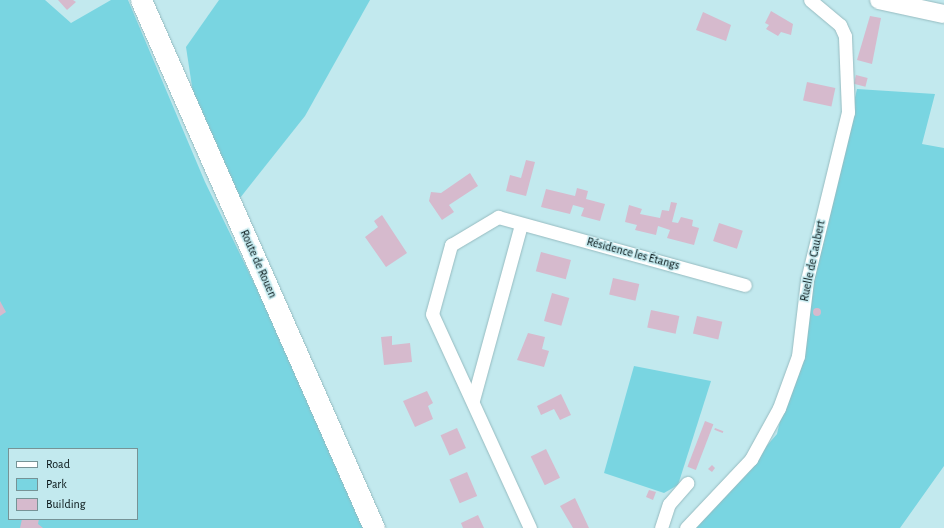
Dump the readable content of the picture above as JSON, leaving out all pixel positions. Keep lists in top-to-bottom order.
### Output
{
  "streets": {
    "main road": ["Route de Rouen"],
    "street": ["Résidence les Étangs", "Ruelle de Caubert"]
  },
  "legend": ["Road", "Park", "Building"]
}
